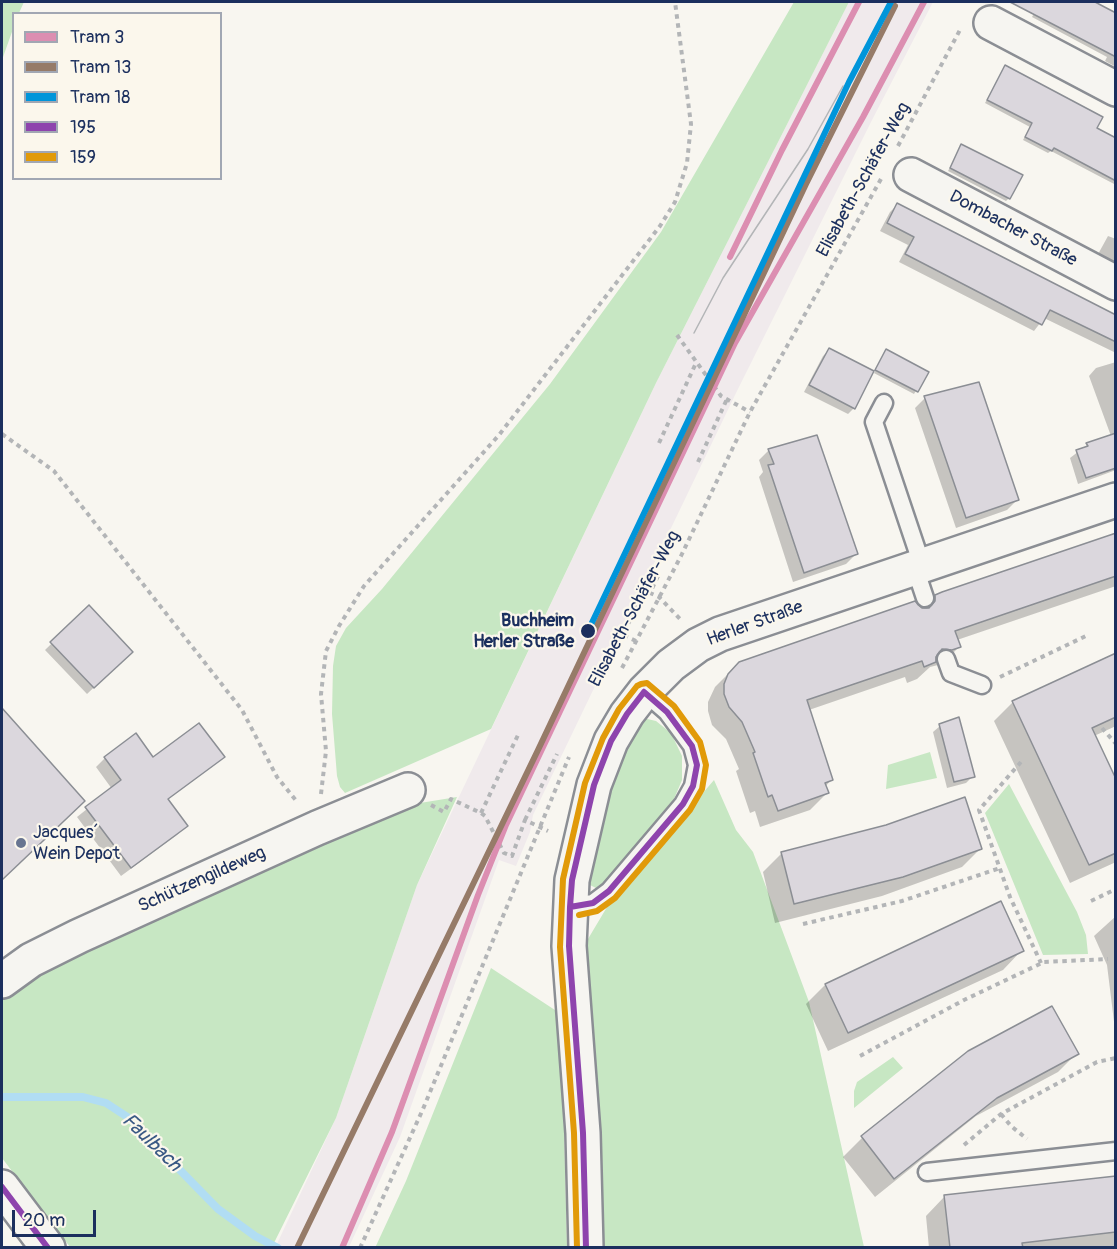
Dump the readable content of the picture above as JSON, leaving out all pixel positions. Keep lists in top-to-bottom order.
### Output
{
  "streets": {
    "street": ["Dombacher Straße", "Herler Straße", "Schützengildeweg"],
    "path": ["Elisabeth-Schäfer-Weg"]
  },
  "crossings": [
    ["Elisabeth-Schäfer-Weg", "Dombacher Straße"],
    ["Elisabeth-Schäfer-Weg", "Herler Straße"]
  ],
  "water": ["Faulbach"],
  "places": ["Buchheim Herler Straße", "Jacques´ Wein Depot"],
  "lines": [
    "tram line 3",
    "tram line 18",
    "tram line 13",
    "transit line 159",
    "transit line 195"
  ],
  "legend": [
    "Tram 3",
    "Tram 13",
    "Tram 18",
    "195",
    "159"
  ],
  "scale_bar": "20 m"
}
